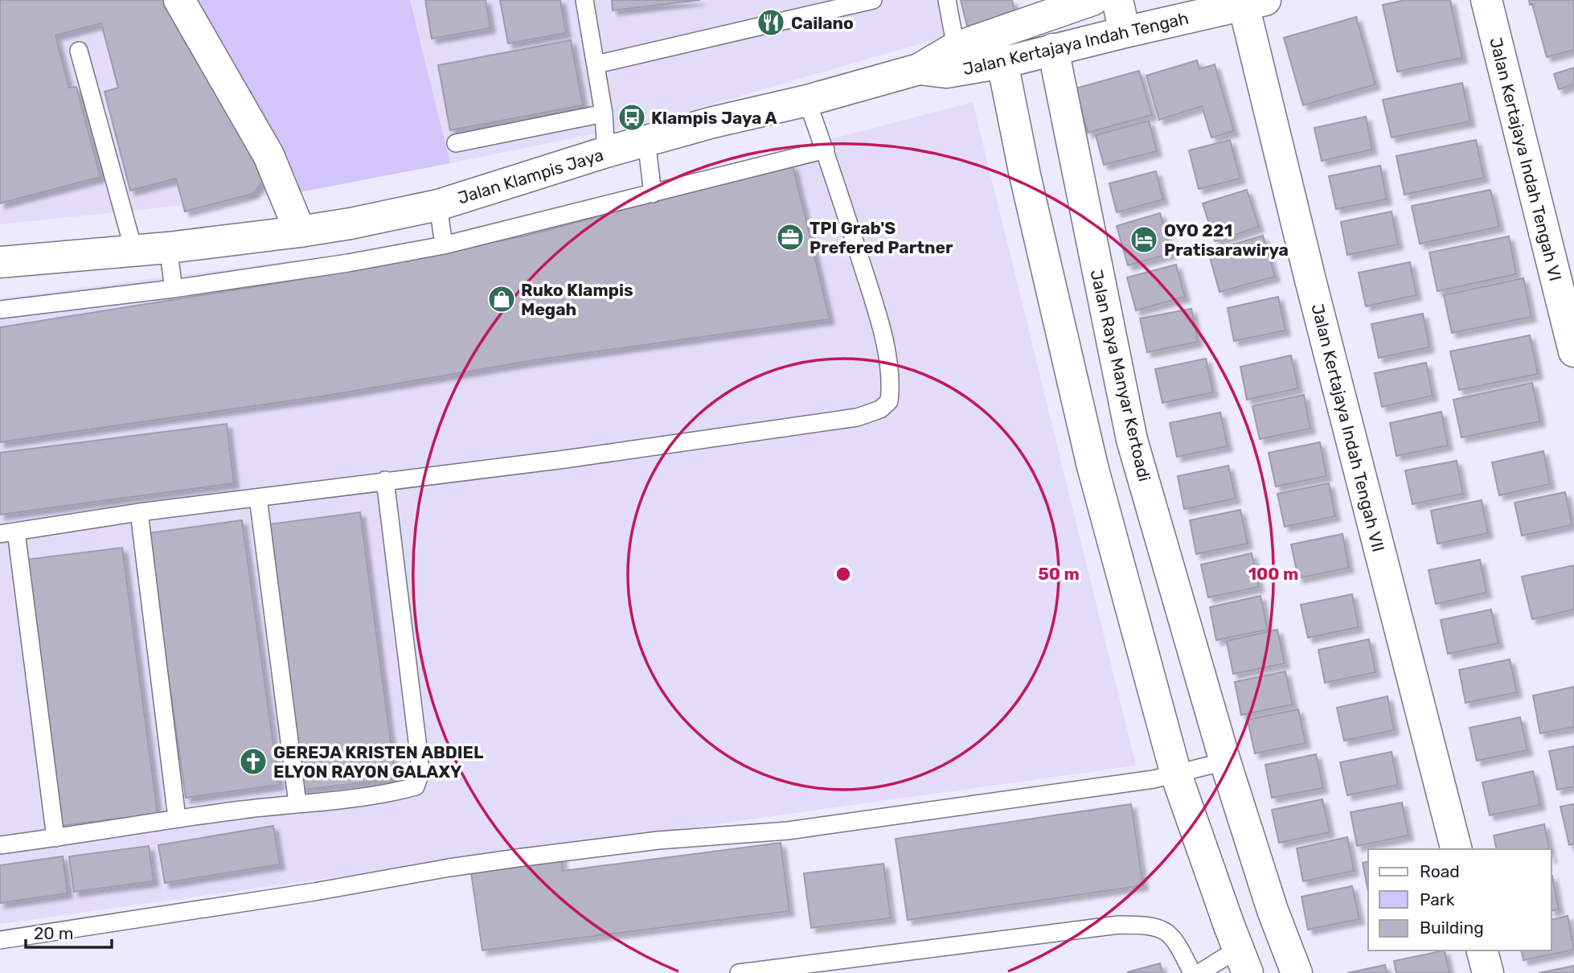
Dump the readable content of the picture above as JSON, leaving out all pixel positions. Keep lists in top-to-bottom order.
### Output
{
  "streets": {
    "street": [
      "Jalan Kertajaya Indah Tengah",
      "Jalan Kertajaya Indah Tengah VI",
      "Jalan Klampis Jaya",
      "Jalan Raya Manyar Kertoadi",
      "Jalan Kertajaya Indah Tengah VII"
    ]
  },
  "crossings": [
    ["Jalan Kertajaya Indah Tengah", "Jalan Klampis Jaya"],
    ["Jalan Kertajaya Indah Tengah", "Jalan Raya Manyar Kertoadi"],
    ["Jalan Kertajaya Indah Tengah", "Jalan Kertajaya Indah Tengah VII"]
  ],
  "places": {
    "restaurant": ["Cailano"],
    "bus stop": ["Klampis Jaya A"],
    "office": ["TPI Grab'S Prefered Partner"],
    "hotel": ["OYO 221 Pratisarawirya"],
    "shop": ["Ruko Klampis Megah"],
    "church": ["GEREJA KRISTEN ABDIEL ELYON RAYON GALAXY"]
  },
  "legend": ["Road", "Park", "Building"],
  "scale_bar": "20 m",
  "rings": ["50 m", "100 m"]
}
